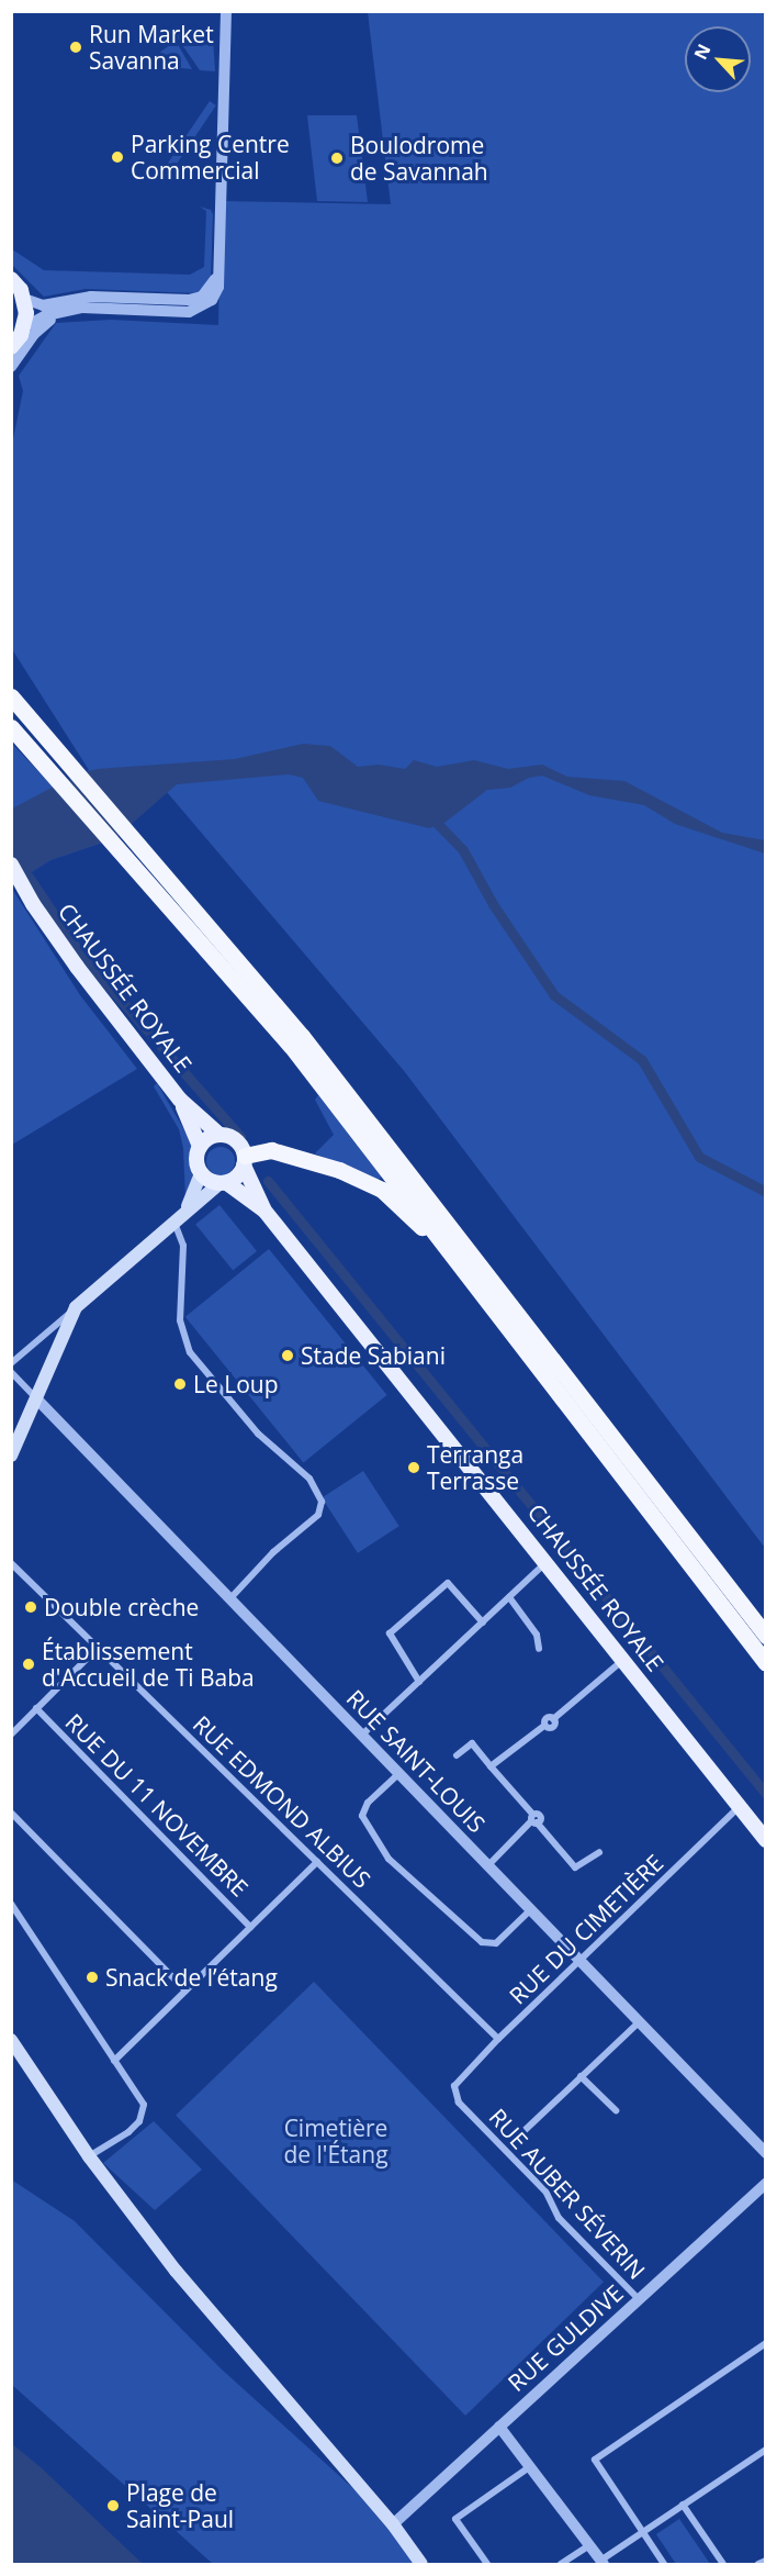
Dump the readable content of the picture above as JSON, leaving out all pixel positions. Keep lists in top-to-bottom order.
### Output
{
  "streets": {
    "main road": ["CHAUSSÉE ROYALE"],
    "street": [
      "RUE SAINT-LOUIS",
      "RUE EDMOND ALBIUS",
      "RUE DU 11 NOVEMBRE",
      "RUE DU CIMETIÈRE",
      "RUE AUBER SÉVERIN",
      "RUE GULDIVE"
    ]
  },
  "crossings": [
    ["CHAUSSÉE ROYALE", "RUE DU CIMETIÈRE"],
    ["RUE SAINT-LOUIS", "RUE DU CIMETIÈRE"],
    ["RUE SAINT-LOUIS", "RUE AUBER SÉVERIN"],
    ["RUE EDMOND ALBIUS", "RUE DU CIMETIÈRE"],
    ["RUE DU CIMETIÈRE", "RUE AUBER SÉVERIN"],
    ["RUE AUBER SÉVERIN", "RUE GULDIVE"]
  ],
  "parks": ["Cimetière de l'Étang"],
  "places": [
    "Run Market Savanna",
    "Parking Centre Commercial",
    "Boulodrome de Savannah",
    "Stade Sabiani",
    "Le Loup",
    "Terranga Terrasse",
    "Double crèche",
    "Établissement d'Accueil de Ti Baba",
    "Snack de l’étang",
    "Plage de Saint-Paul"
  ],
  "north": "top left"
}
